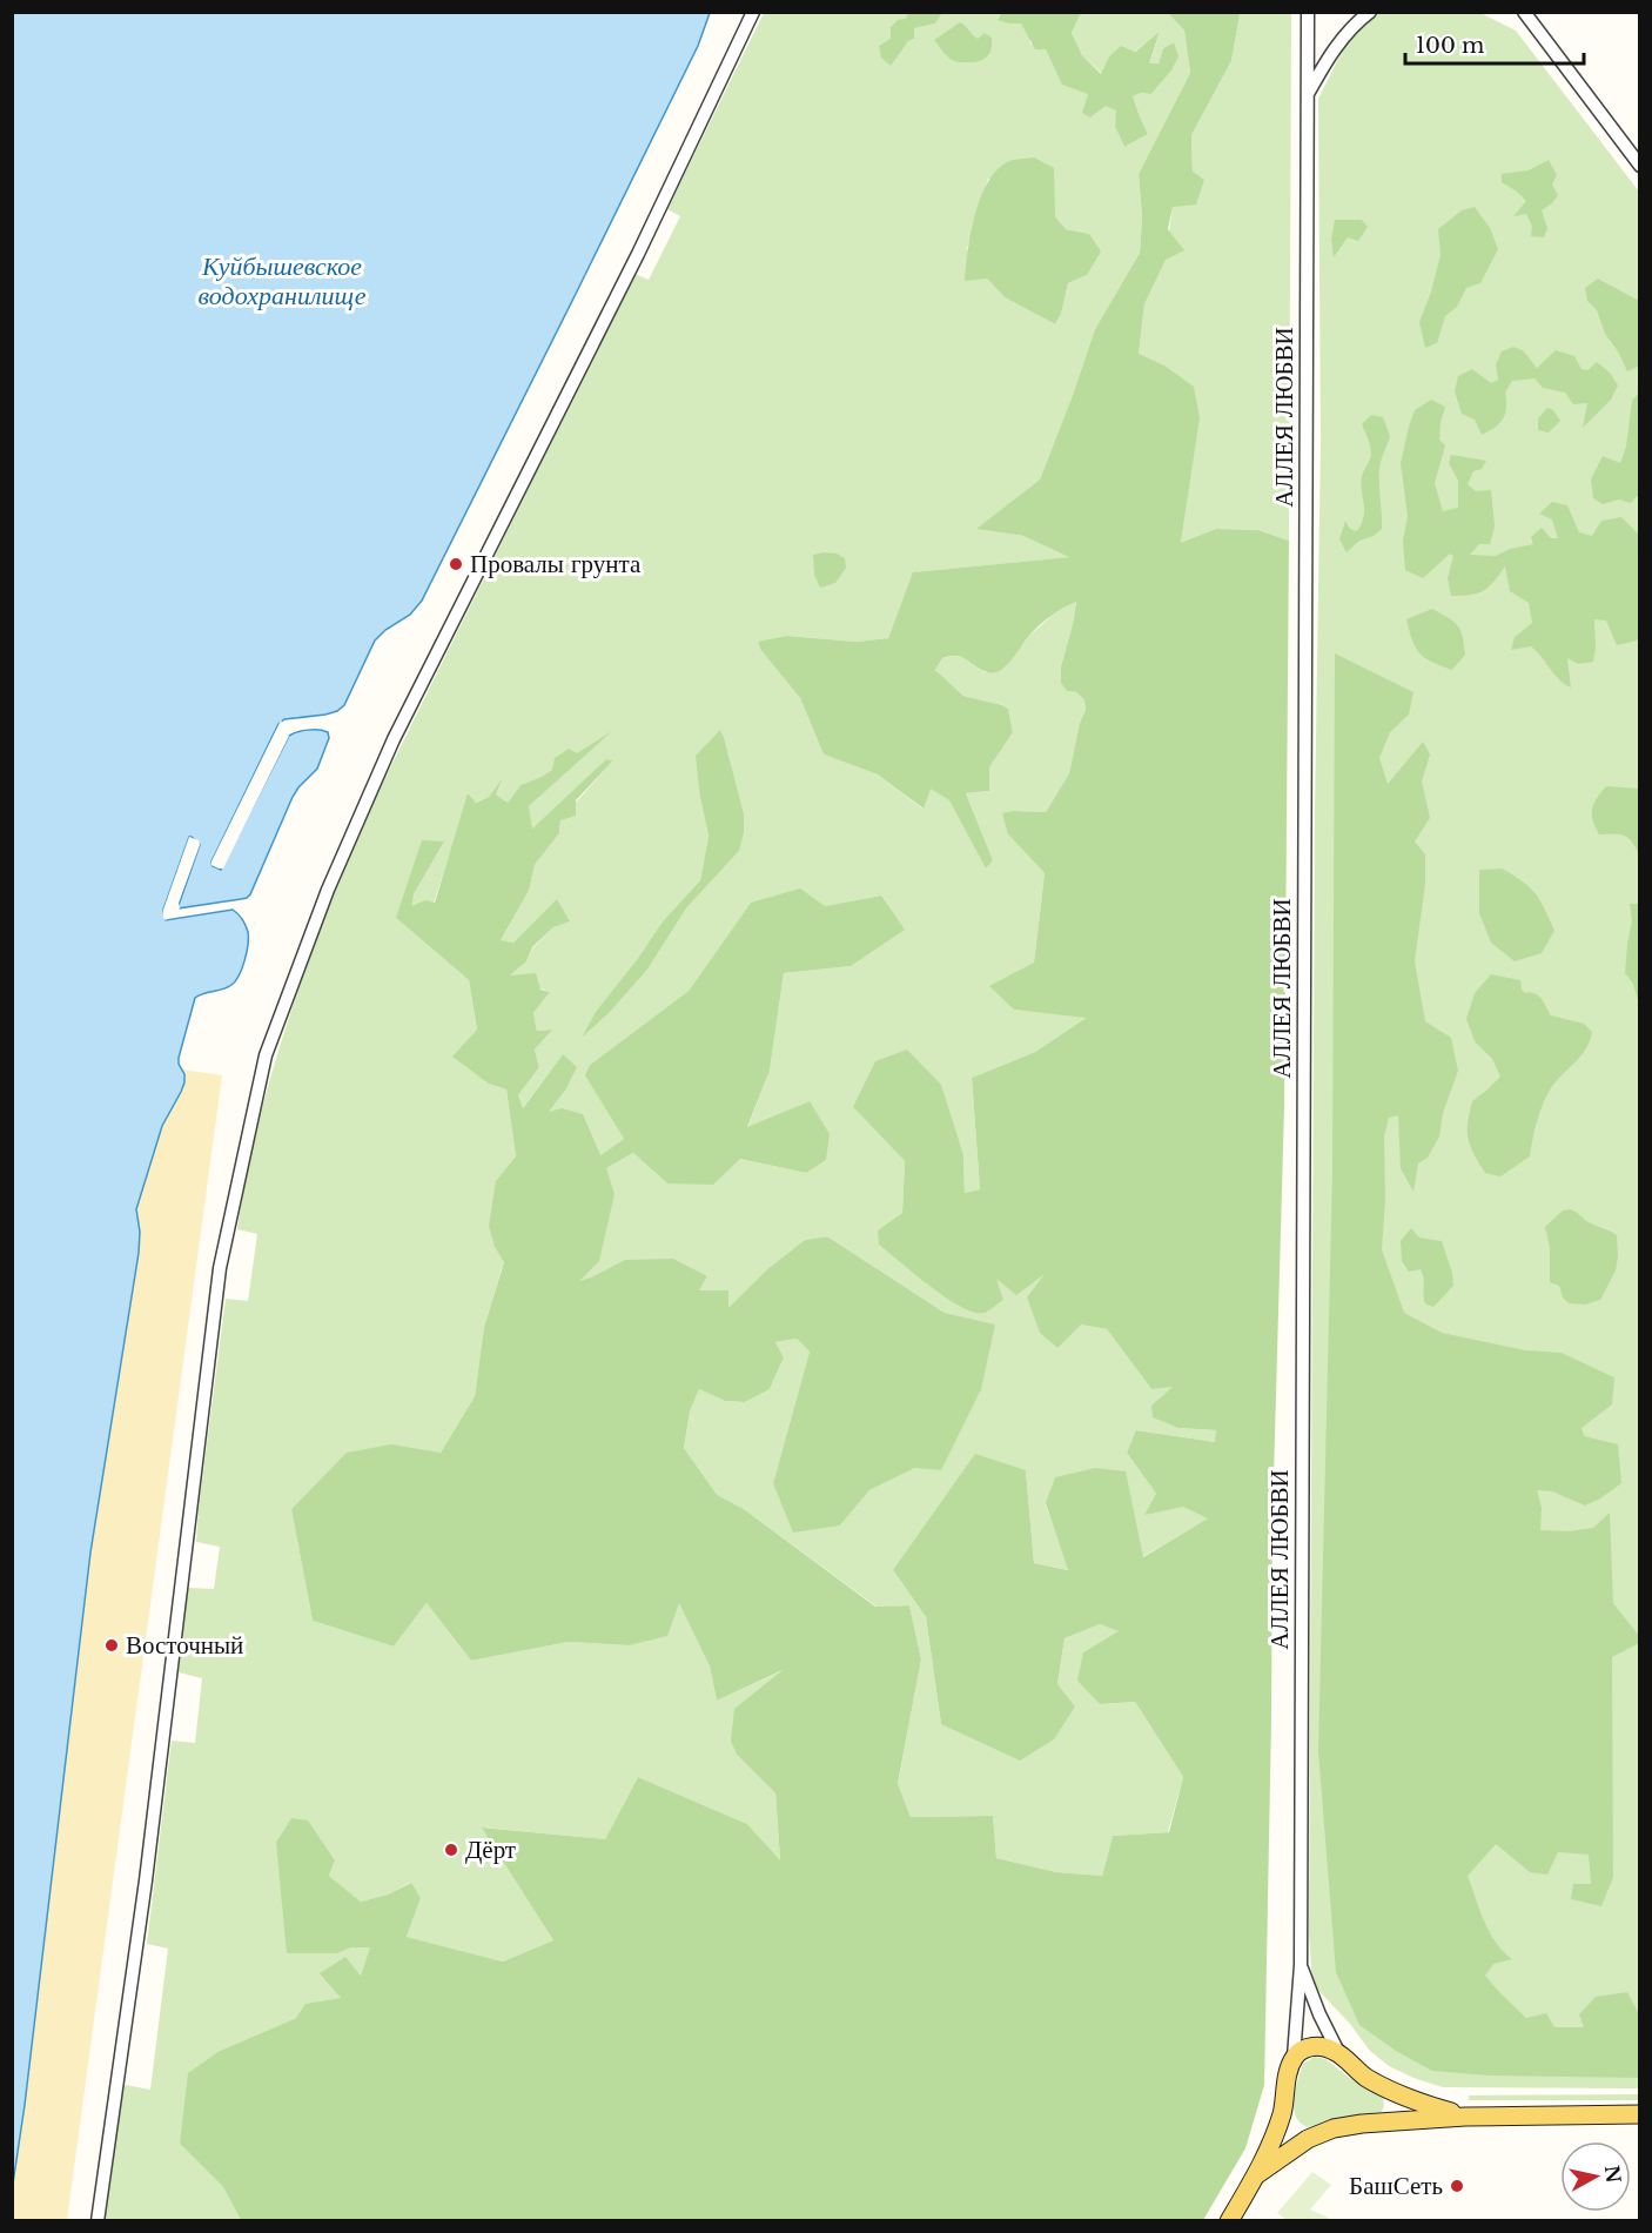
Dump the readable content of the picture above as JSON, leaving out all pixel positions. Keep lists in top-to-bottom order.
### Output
{
  "streets": {
    "street": ["АЛЛЕЯ ЛЮБВИ"]
  },
  "water": ["Куйбышевское водохранилище"],
  "places": [
    "Провалы грунта",
    "Восточный",
    "Дёрт",
    "БашСеть"
  ],
  "scale_bar": "100 m",
  "north": "right"
}
